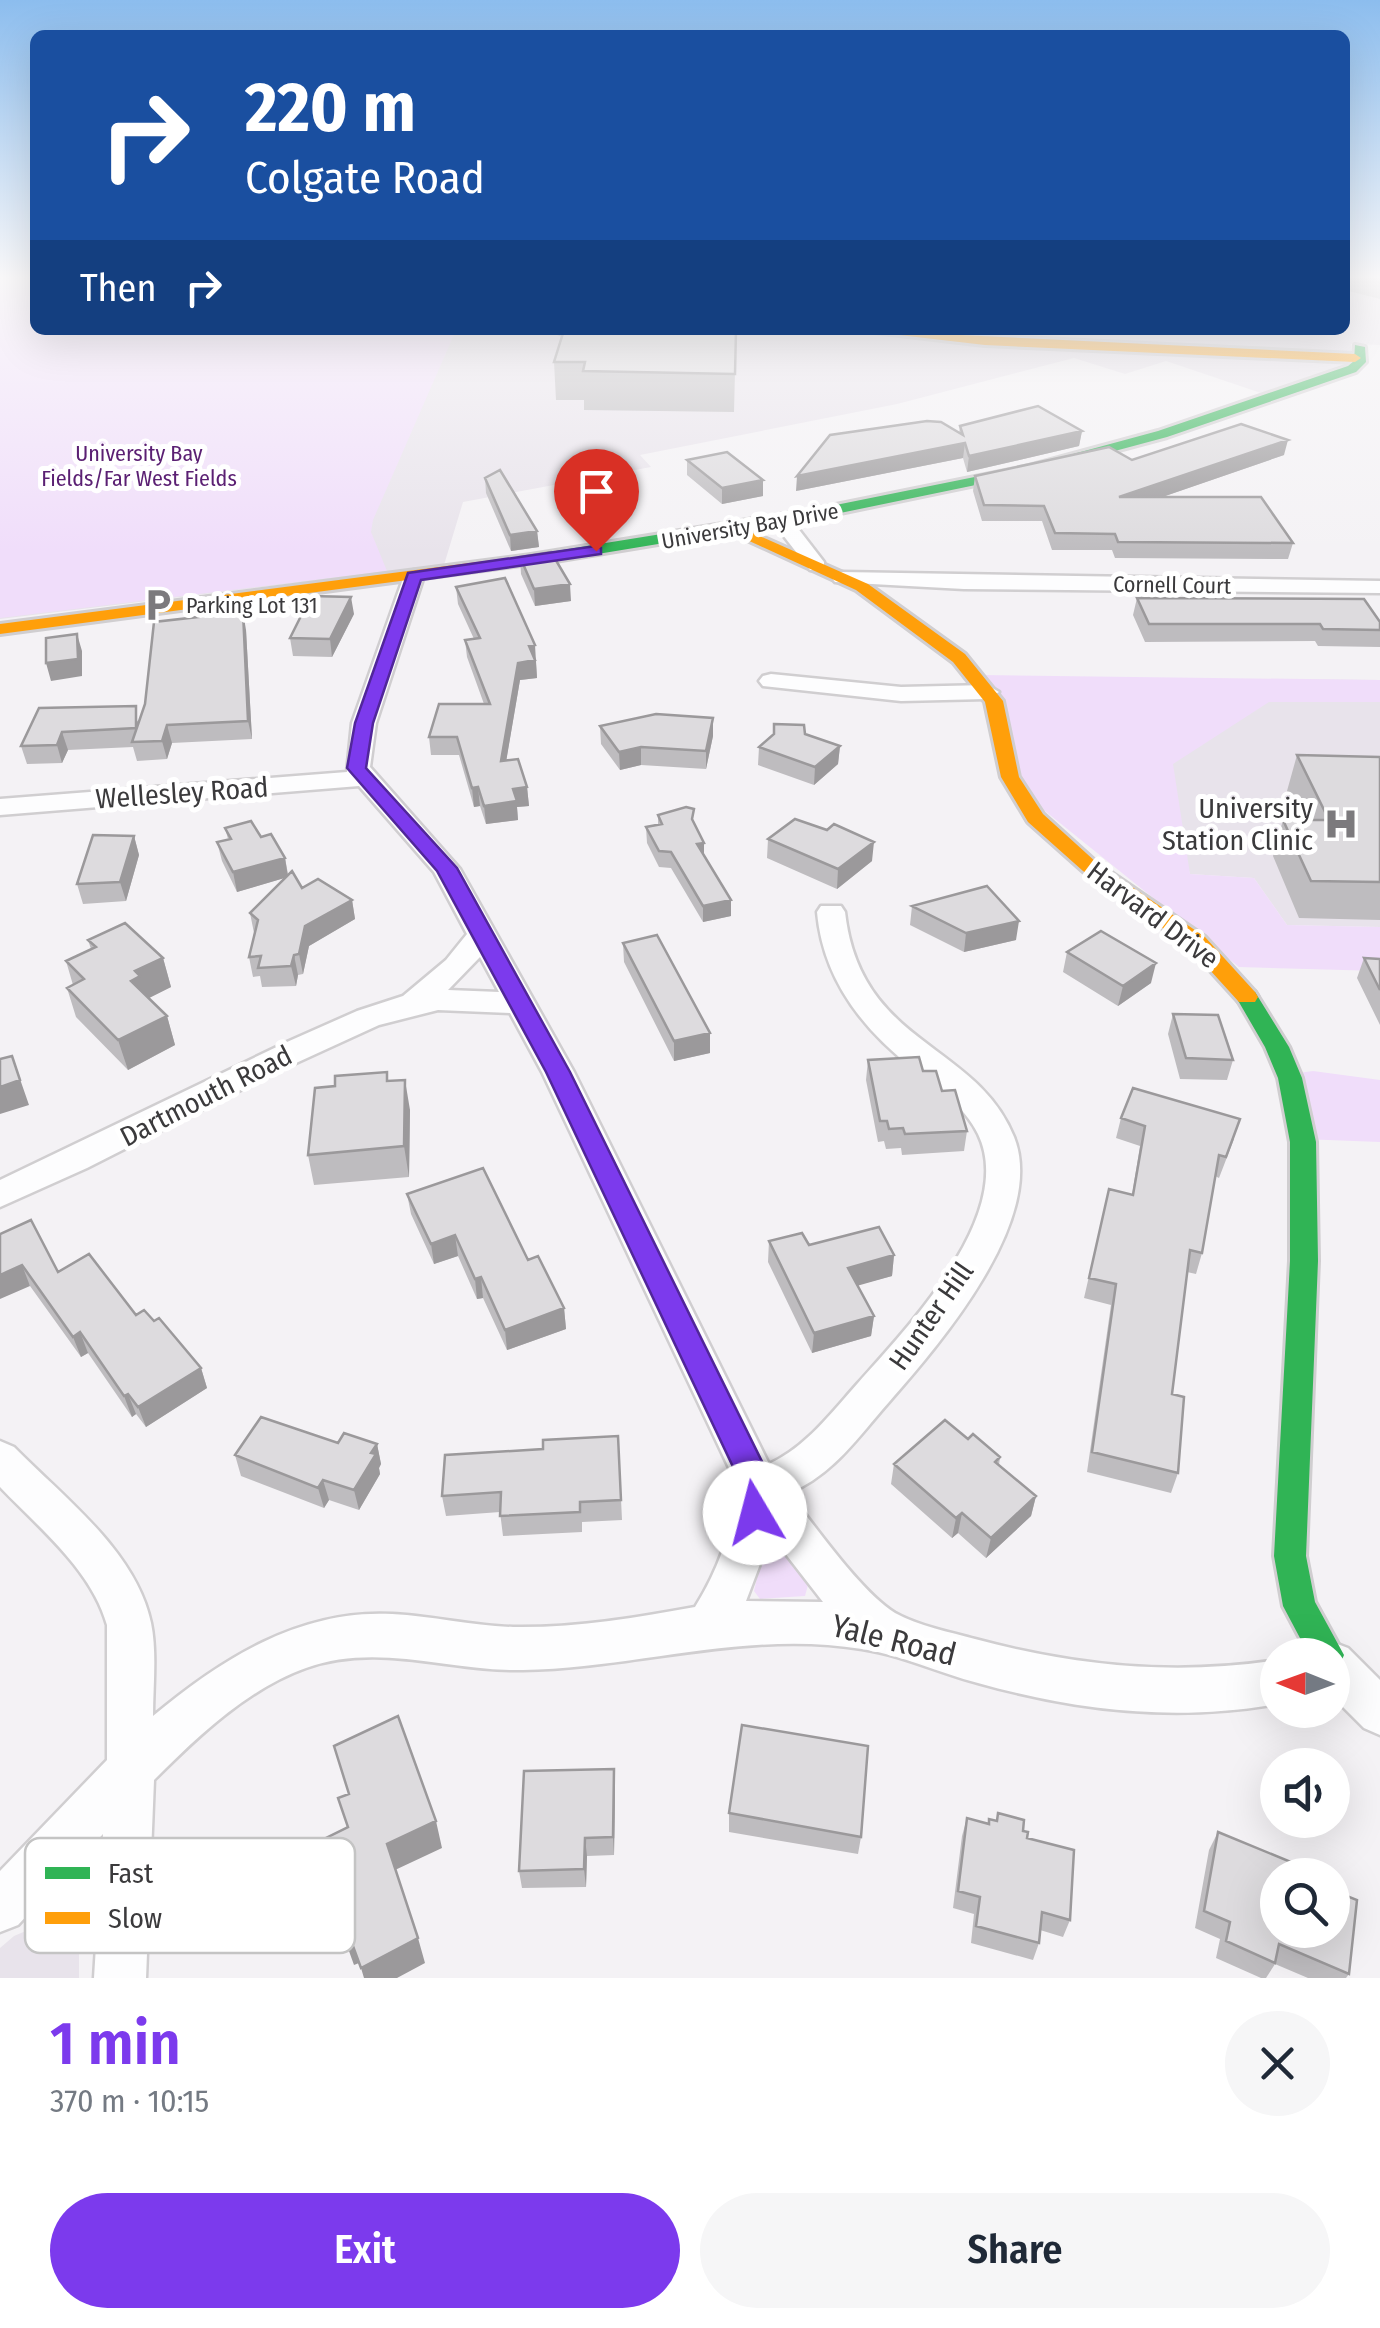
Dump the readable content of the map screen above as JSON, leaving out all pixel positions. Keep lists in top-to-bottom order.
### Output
{
  "streets": {
    "street": [
      "University Bay Drive",
      "Cornell Court",
      "Wellesley Road",
      "Harvard Drive",
      "Dartmouth Road",
      "Hunter Hill",
      "Yale Road"
    ]
  },
  "crossings": [
    ["University Bay Drive", "Harvard Drive"],
    ["Cornell Court", "Harvard Drive"]
  ],
  "parks": ["University Bay Fields/Far West Fields"],
  "places": {
    "parking": ["Parking Lot 131"],
    "hospital": ["University Station Clinic"]
  },
  "legend": ["Fast", "Slow"],
  "north": "left",
  "page": {
    "turn": ["220 m", "Colgate Road"],
    "then": "Then",
    "heading": ["1 min", "370 m · 10:15"],
    "buttons": ["Exit", "Share"]
  }
}
